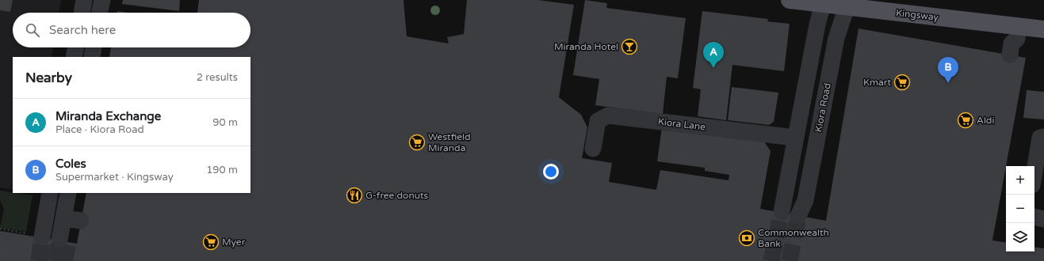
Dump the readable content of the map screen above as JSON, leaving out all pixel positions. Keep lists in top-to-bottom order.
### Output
{
  "streets": {
    "main road": ["Kingsway"],
    "street": ["Kiora Road", "Kiora Lane"]
  },
  "crossings": [
    ["Kingsway", "Kiora Road"]
  ],
  "places": {
    "bar": ["Miranda Hotel"],
    "supermarket": [
      "Kmart",
      "Aldi",
      "Westfield Miranda",
      "Myer"
    ],
    "restaurant": ["G-free donuts"],
    "bank": ["Commonwealth Bank"]
  },
  "page": {
    "search": "Search here",
    "pins": ["A", "B"],
    "heading": ["Nearby", "2 results"],
    "list": [
      {
        "mark": "A",
        "name": "Miranda Exchange",
        "note": "Place · Kiora Road",
        "value": "90 m"
      },
      {
        "mark": "B",
        "name": "Coles",
        "note": "Supermarket · Kingsway",
        "value": "190 m"
      }
    ],
    "map_buttons": ["+", "−"]
  }
}
